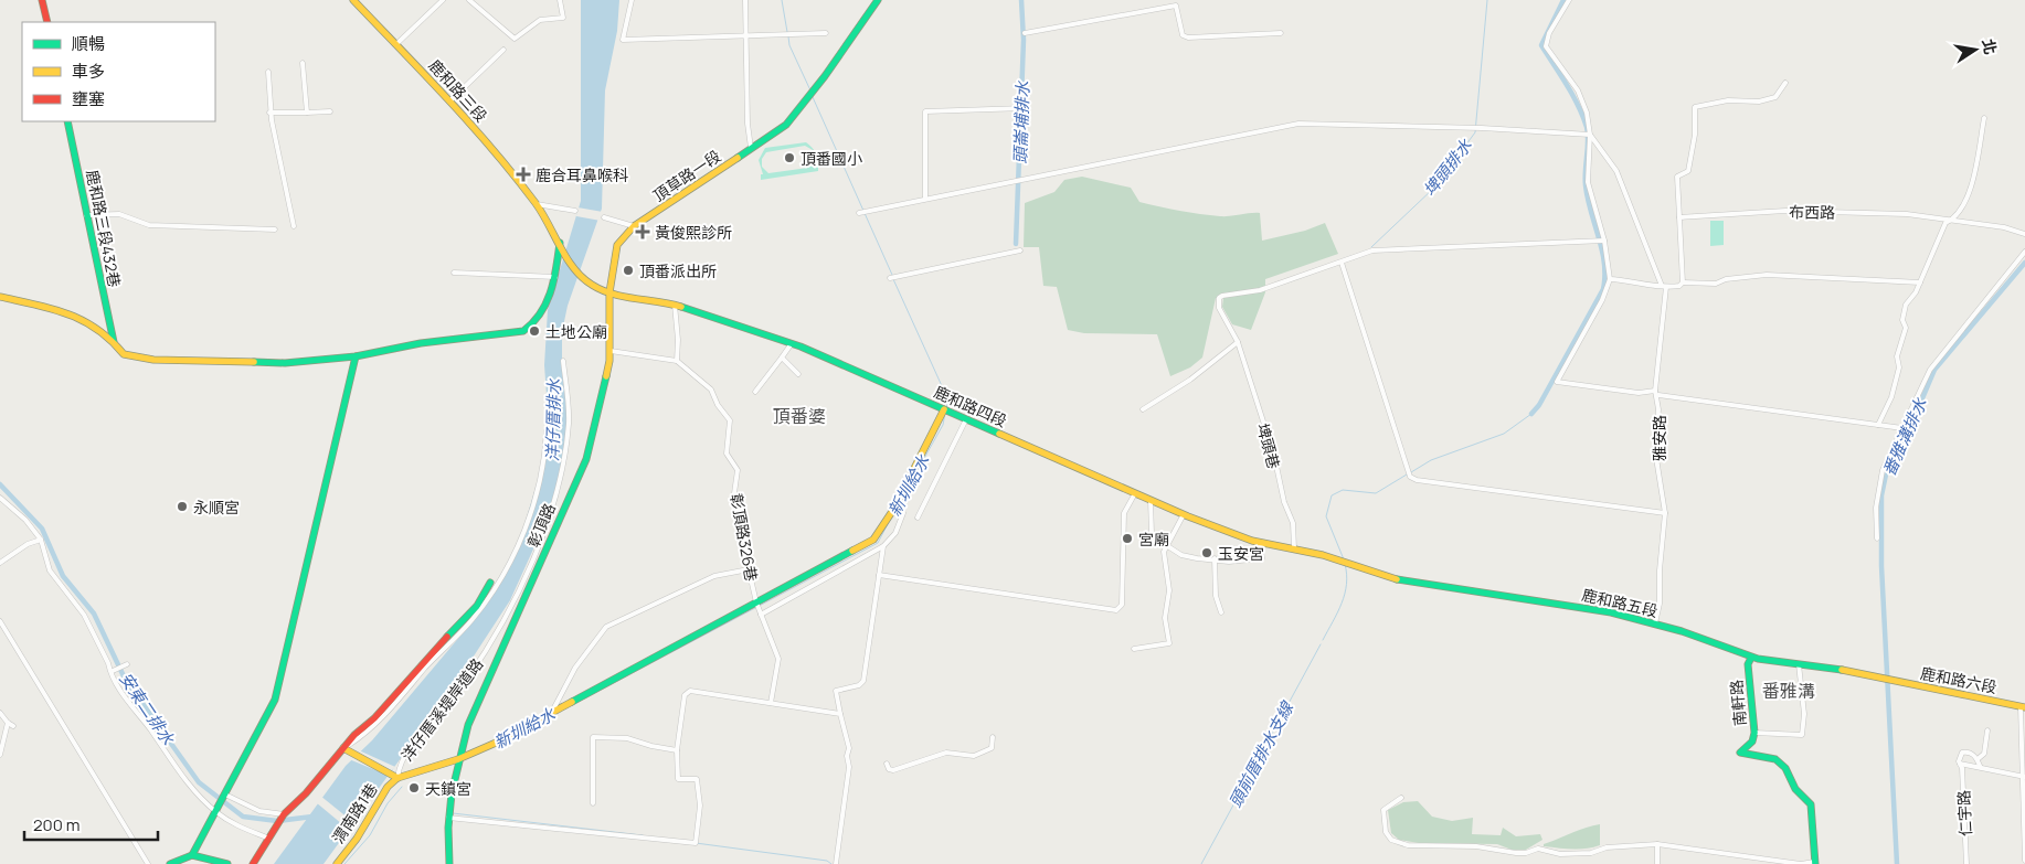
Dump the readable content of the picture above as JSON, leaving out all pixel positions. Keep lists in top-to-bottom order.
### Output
{
  "streets": {
    "street": [
      "鹿和路三段",
      "頂草路一段",
      "布西路",
      "鹿和路三段432巷",
      "鹿和路四段",
      "雅安路",
      "埤頭巷",
      "彰頂路",
      "彰頂路326巷",
      "鹿和路五段",
      "鹿和路六段",
      "南軒路",
      "洋仔厝溪堤岸道路",
      "渭南路1巷",
      "仁宇路"
    ]
  },
  "crossings": [
    ["鹿和路三段", "鹿和路四段"],
    ["頂草路一段", "鹿和路四段"],
    ["頂草路一段", "彰頂路"],
    ["鹿和路四段", "埤頭巷"],
    ["鹿和路四段", "彰頂路"],
    ["鹿和路四段", "鹿和路五段"],
    ["雅安路", "鹿和路五段"],
    ["鹿和路五段", "鹿和路六段"],
    ["鹿和路五段", "南軒路"],
    ["洋仔厝溪堤岸道路", "渭南路1巷"]
  ],
  "districts": ["頂番婆", "番雅溝"],
  "water": [
    "頭崙埔排水",
    "埤頭排水",
    "洋仔厝排水",
    "番雅溝排水",
    "新圳給水",
    "安東二排水",
    "頭前厝排水支線"
  ],
  "places": {
    "other": [
      "頂番國小",
      "頂番派出所",
      "土地公廟",
      "永順宮",
      "宮廟",
      "玉安宮",
      "天鎮宮"
    ],
    "health": ["鹿合耳鼻喉科", "黃俊熙診所"]
  },
  "legend": ["順暢", "車多", "壅塞"],
  "scale_bar": "200 m",
  "north": "right"
}
